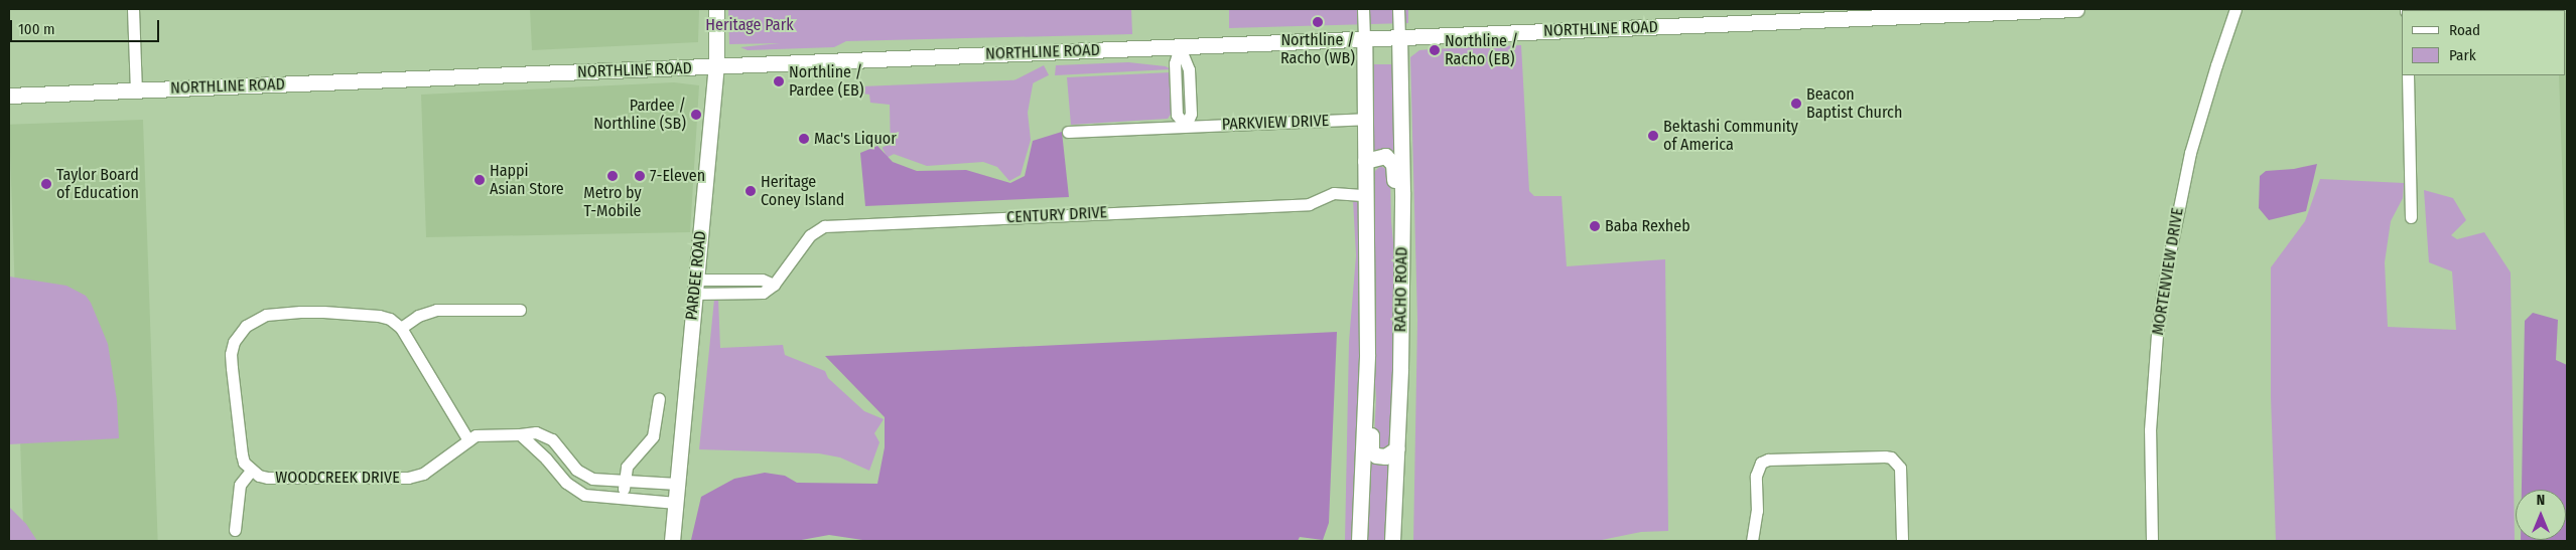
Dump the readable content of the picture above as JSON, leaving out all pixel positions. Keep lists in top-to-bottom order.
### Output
{
  "streets": {
    "main road": ["NORTHLINE ROAD", "PARDEE ROAD", "RACHO ROAD"],
    "street": [
      "PARKVIEW DRIVE",
      "CENTURY DRIVE",
      "MORTENVIEW DRIVE",
      "WOODCREEK DRIVE"
    ]
  },
  "crossings": [
    ["NORTHLINE ROAD", "PARDEE ROAD"],
    ["NORTHLINE ROAD", "RACHO ROAD"],
    ["PARKVIEW DRIVE", "RACHO ROAD"],
    ["CENTURY DRIVE", "PARDEE ROAD"],
    ["CENTURY DRIVE", "RACHO ROAD"],
    ["PARDEE ROAD", "WOODCREEK DRIVE"]
  ],
  "parks": ["Heritage Park"],
  "places": [
    "Northline / Racho (WB)",
    "Northline / Racho (EB)",
    "Northline / Pardee (EB)",
    "Beacon Baptist Church",
    "Pardee / Northline (SB)",
    "Bektashi Community of America",
    "Mac's Liquor",
    "Metro by T-Mobile",
    "7-Eleven",
    "Happi Asian Store",
    "Taylor Board of Education",
    "Heritage Coney Island",
    "Baba Rexheb"
  ],
  "legend": ["Road", "Park"],
  "scale_bar": "100 m",
  "north": "top"
}
